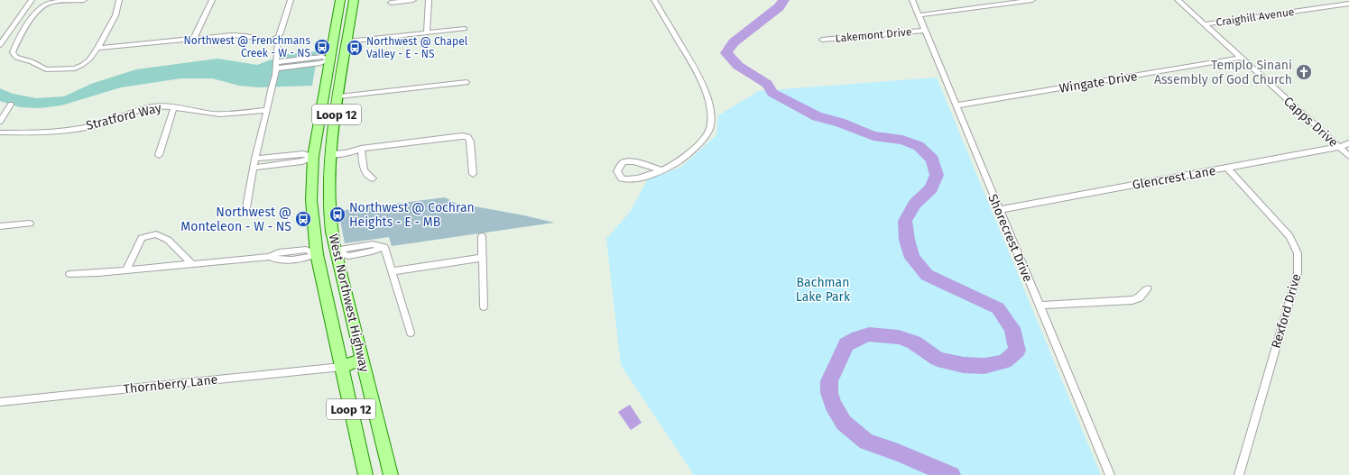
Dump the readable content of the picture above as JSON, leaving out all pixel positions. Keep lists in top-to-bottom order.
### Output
{
  "streets": {
    "main road": ["Loop 12", "West Northwest Highway"],
    "street": [
      "Craighill Avenue",
      "Lakemont Drive",
      "Wingate Drive",
      "Stratford Way",
      "Capps Drive",
      "Glencrest Lane",
      "Shorecrest Drive",
      "Rexford Drive",
      "Thornberry Lane"
    ]
  },
  "crossings": [
    ["Craighill Avenue", "Capps Drive"],
    ["Lakemont Drive", "Shorecrest Drive"],
    ["Wingate Drive", "Capps Drive"],
    ["Wingate Drive", "Shorecrest Drive"],
    ["Capps Drive", "Glencrest Lane"],
    ["Glencrest Lane", "Shorecrest Drive"],
    ["Glencrest Lane", "Rexford Drive"],
    ["West Northwest Highway", "Thornberry Lane"]
  ],
  "parks": ["Bachman Lake Park"],
  "places": {
    "bus stop": [
      "Northwest @ Frenchmans Creek - W - NS",
      "Northwest @ Chapel Valley - E - NS",
      "Northwest @ Cochran Heights - E - MB",
      "Northwest @ Monteleon - W - NS"
    ],
    "church": ["Templo Sinani Assembly of God Church"]
  }
}
